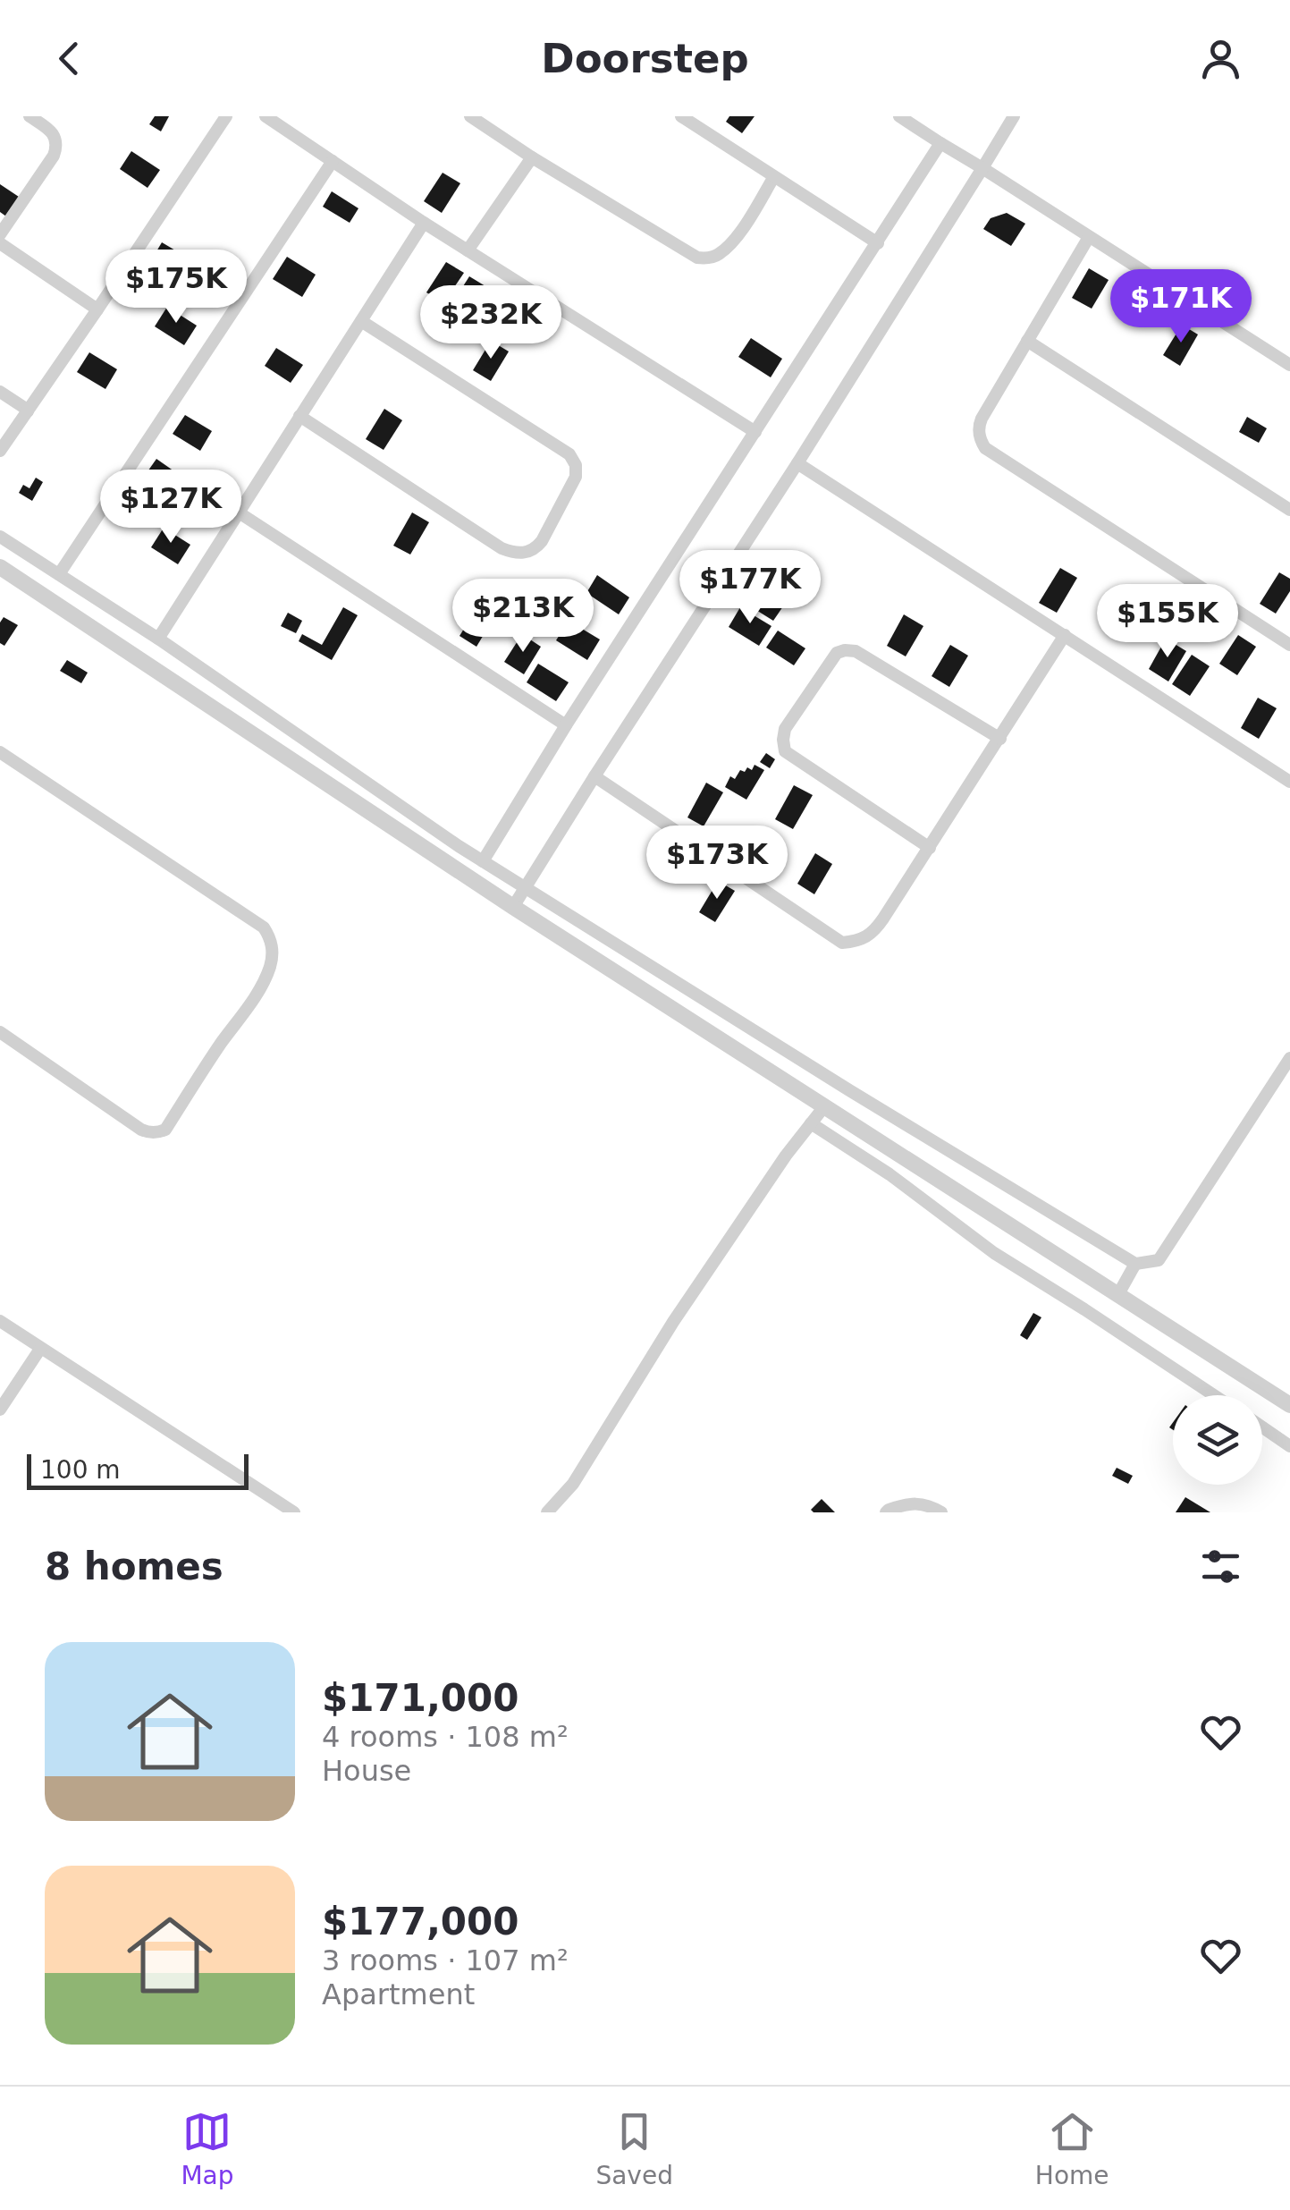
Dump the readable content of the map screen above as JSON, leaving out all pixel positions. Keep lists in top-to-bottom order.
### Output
{
  "scale_bar": "100 m",
  "page": {
    "header": "Doorstep",
    "price": [
      "$175K",
      "$171K",
      "$232K",
      "$127K",
      "$177K",
      "$213K",
      "$155K",
      "$173K"
    ],
    "scale": "100 m",
    "heading": "8 homes",
    "list": [
      {
        "name": "$171,000",
        "note": "4 rooms · 108 m² · House"
      },
      {
        "name": "$177,000",
        "note": "3 rooms · 107 m² · Apartment"
      }
    ],
    "tabs": ["Map", "Saved", "Home"]
  }
}
